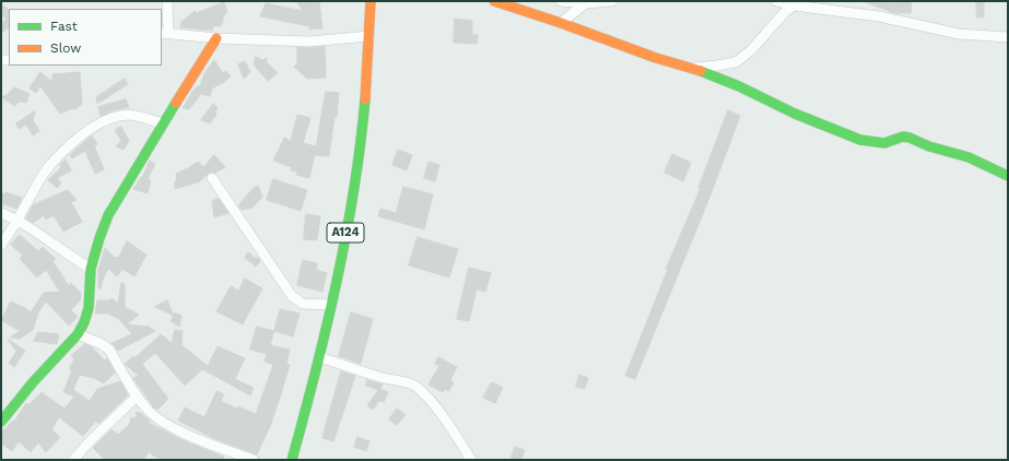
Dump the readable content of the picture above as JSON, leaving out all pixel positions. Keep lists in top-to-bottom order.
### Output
{
  "streets": {
    "main road": ["A124"]
  },
  "legend": ["Fast", "Slow"]
}
